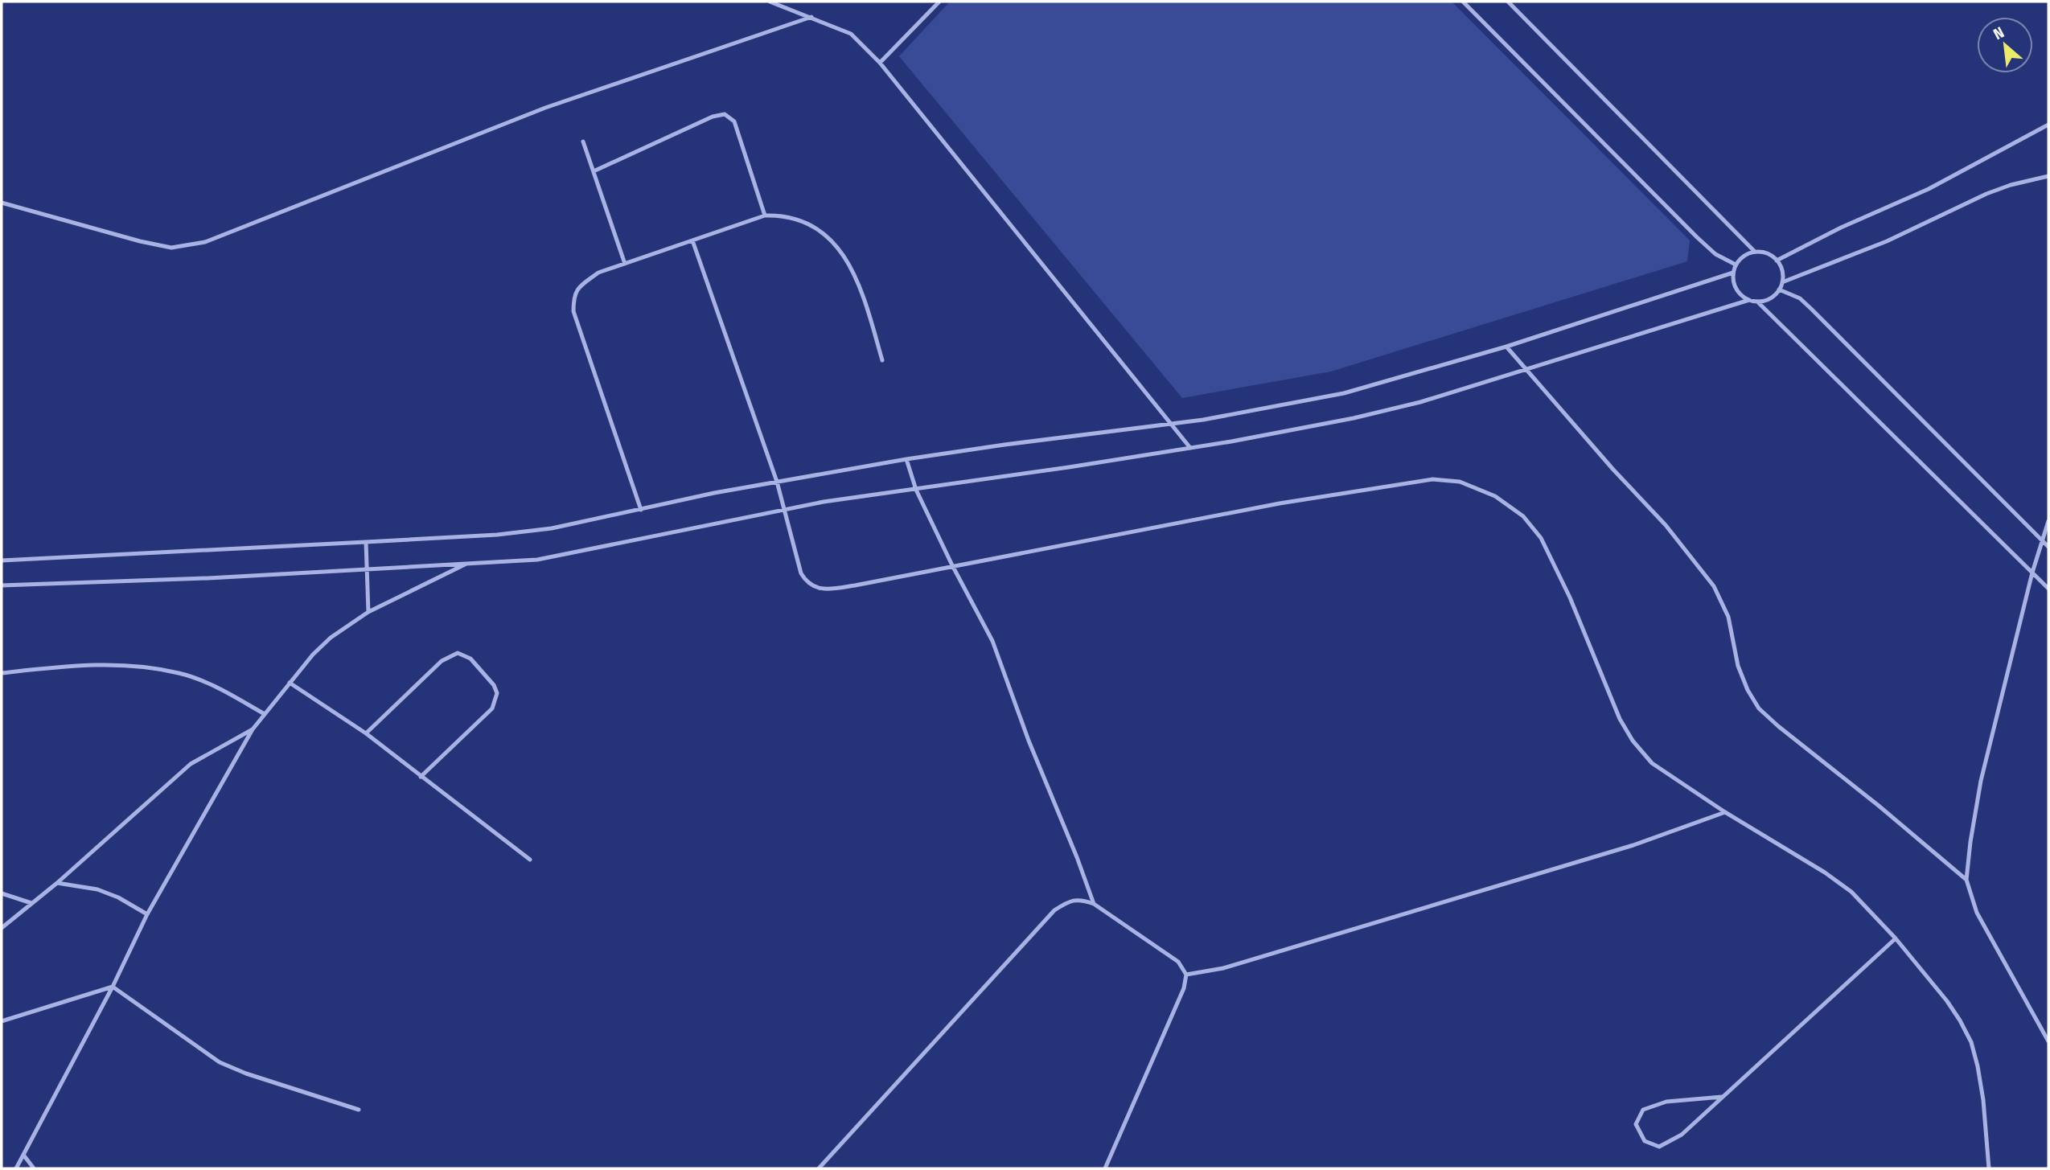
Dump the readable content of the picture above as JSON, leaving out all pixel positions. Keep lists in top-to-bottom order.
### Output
{
  "north": "top left"
}
